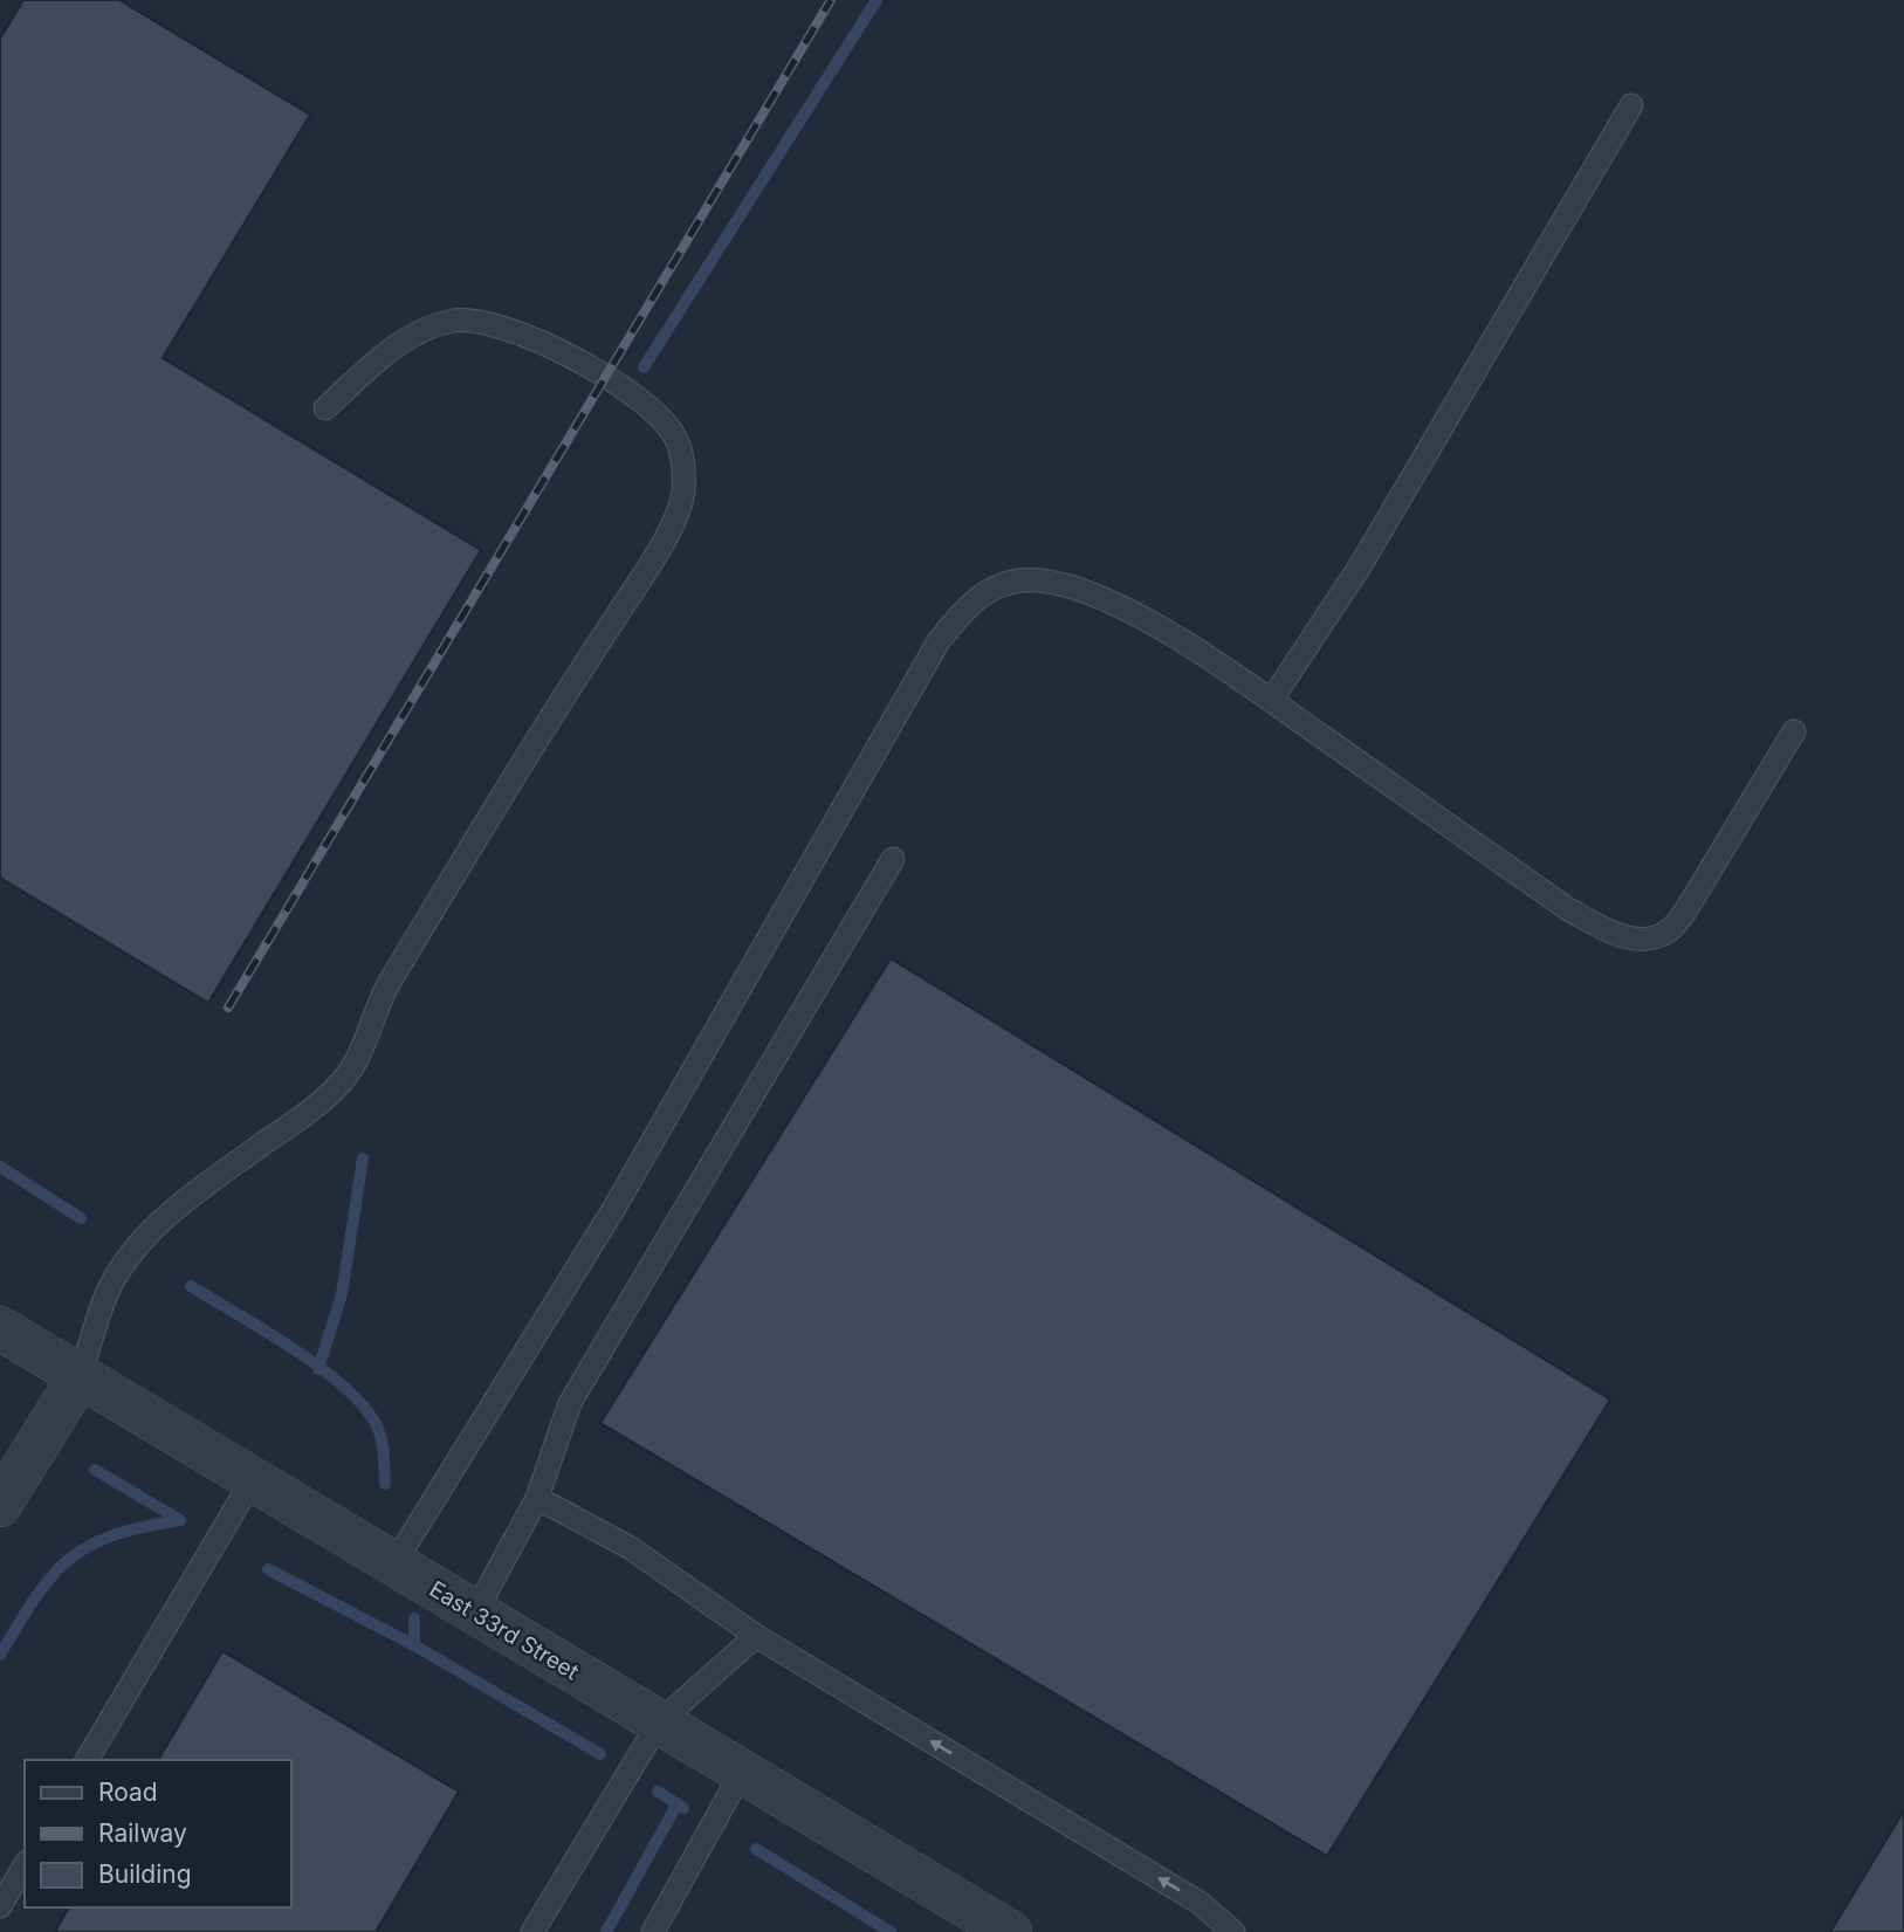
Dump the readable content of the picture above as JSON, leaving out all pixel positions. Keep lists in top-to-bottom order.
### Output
{
  "streets": {
    "street": ["East 33rd Street"]
  },
  "legend": ["Road", "Railway", "Building"]
}
